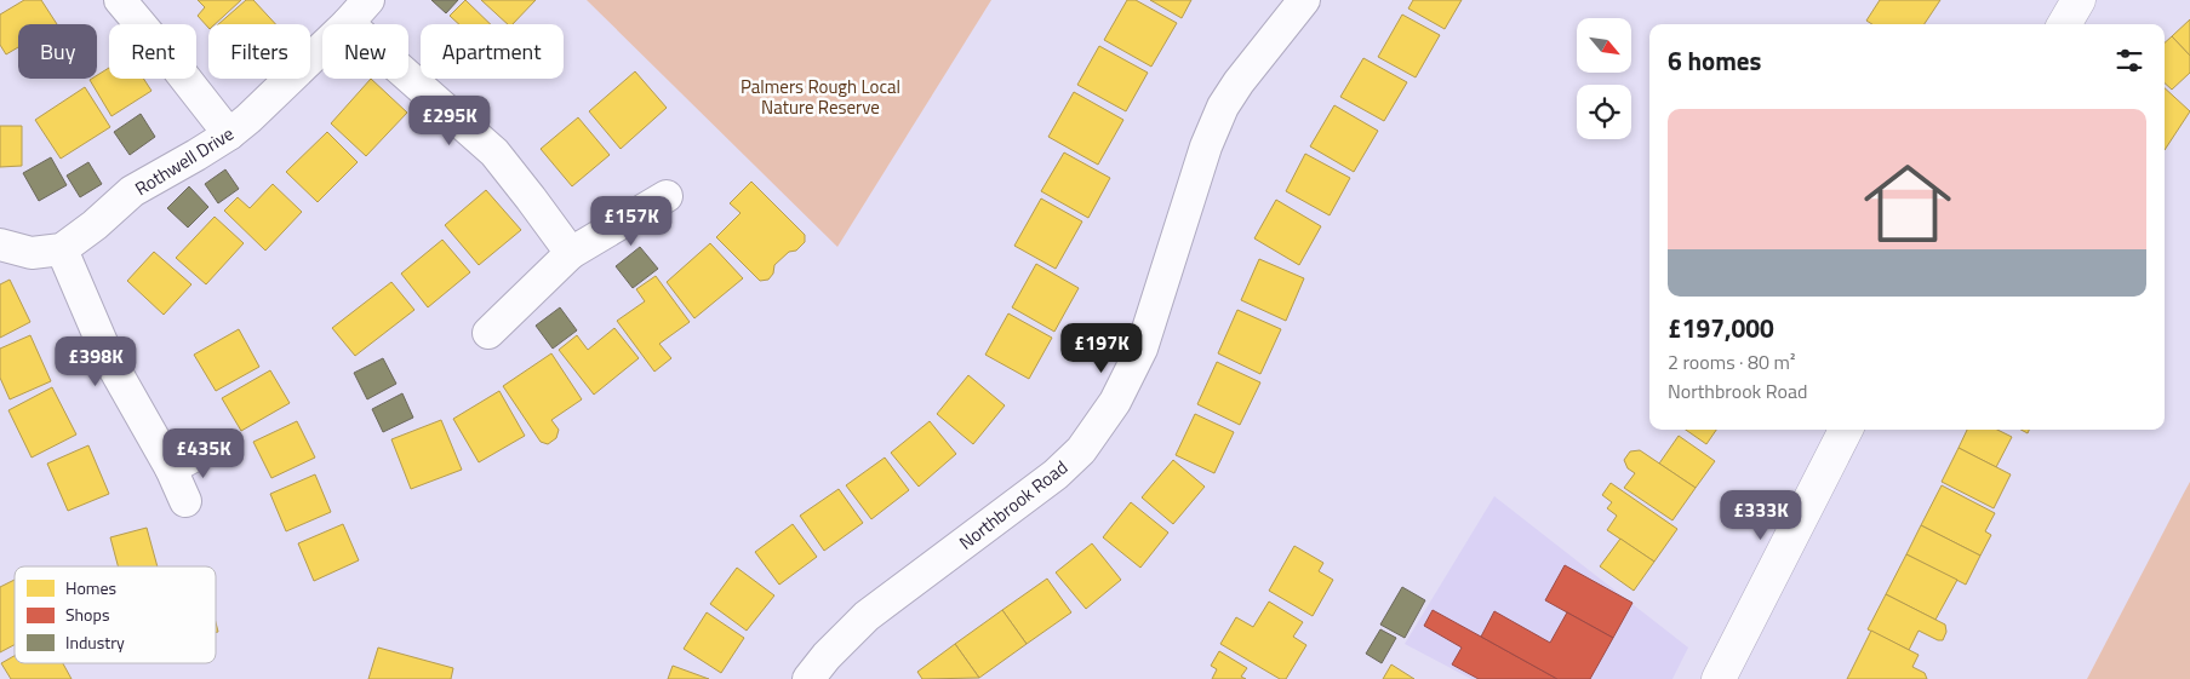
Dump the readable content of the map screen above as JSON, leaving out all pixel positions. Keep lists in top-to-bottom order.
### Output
{
  "streets": {
    "street": ["Rothwell Drive", "Northbrook Road"]
  },
  "parks": ["Palmers Rough Local Nature Reserve"],
  "legend": ["Homes", "Shops", "Industry"],
  "north": "bottom right",
  "page": {
    "chip": [
      "Buy",
      "Rent",
      "Filters",
      "New",
      "Apartment"
    ],
    "heading": "6 homes",
    "price": [
      "£295K",
      "£157K",
      "£197K",
      "£398K",
      "£435K",
      "£333K"
    ],
    "list": [
      {
        "name": "£197,000",
        "note": "2 rooms · 80 m² · Northbrook Road"
      }
    ]
  }
}
